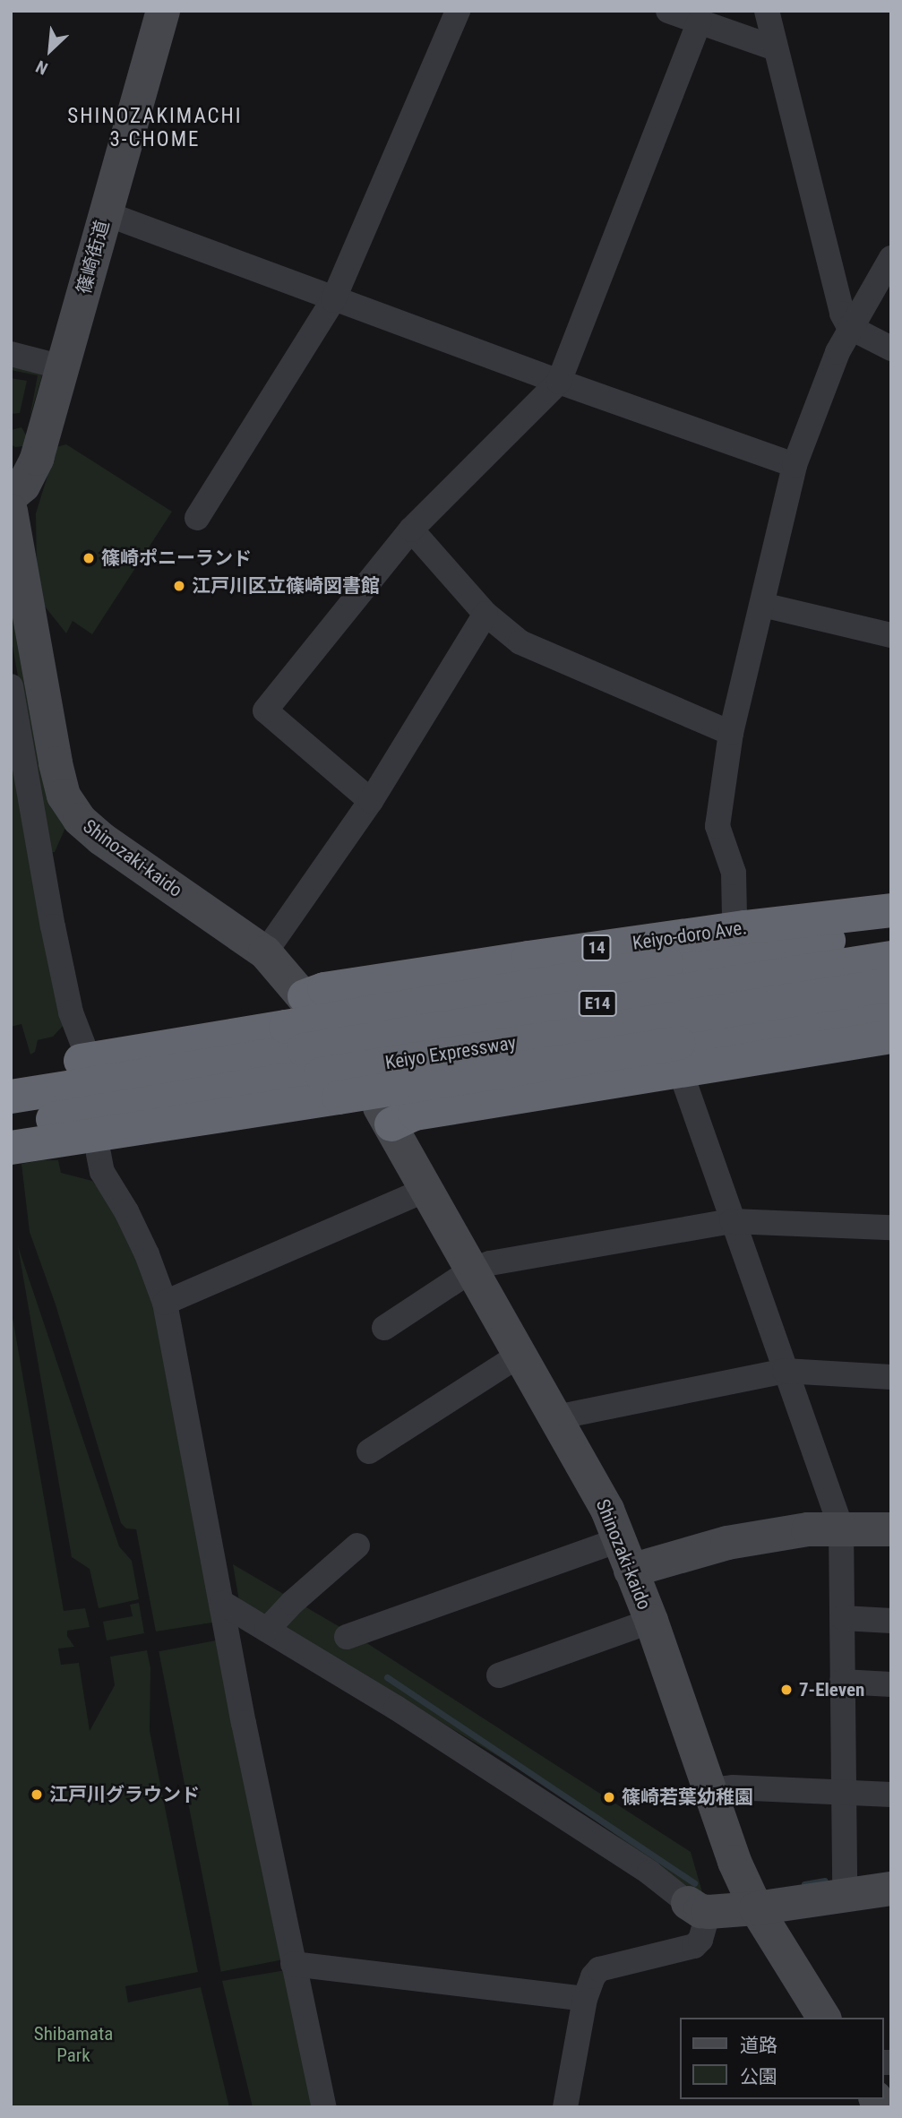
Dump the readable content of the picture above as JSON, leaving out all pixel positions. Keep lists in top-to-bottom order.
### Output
{
  "streets": {
    "highway": [
      "Keiyo-doro Ave.",
      "14",
      "E14",
      "Keiyo Expressway"
    ],
    "main road": ["篠崎街道", "Shinozaki-kaido"]
  },
  "crossings": [
    ["Shinozaki-kaido", "Keiyo-doro Ave."],
    ["Shinozaki-kaido", "E14"],
    ["Shinozaki-kaido", "Keiyo Expressway"],
    ["Keiyo-doro Ave.", "E14"],
    ["Keiyo-doro Ave.", "Keiyo Expressway"],
    ["E14", "Keiyo Expressway"]
  ],
  "districts": ["SHINOZAKIMACHI 3-CHOME"],
  "parks": ["Shibamata Park"],
  "places": [
    "篠崎ポニーランド",
    "江戸川区立篠崎図書館",
    "7-Eleven",
    "江戸川グラウンド",
    "篠崎若葉幼稚園"
  ],
  "legend": ["道路", "公園"],
  "north": "bottom left"
}
